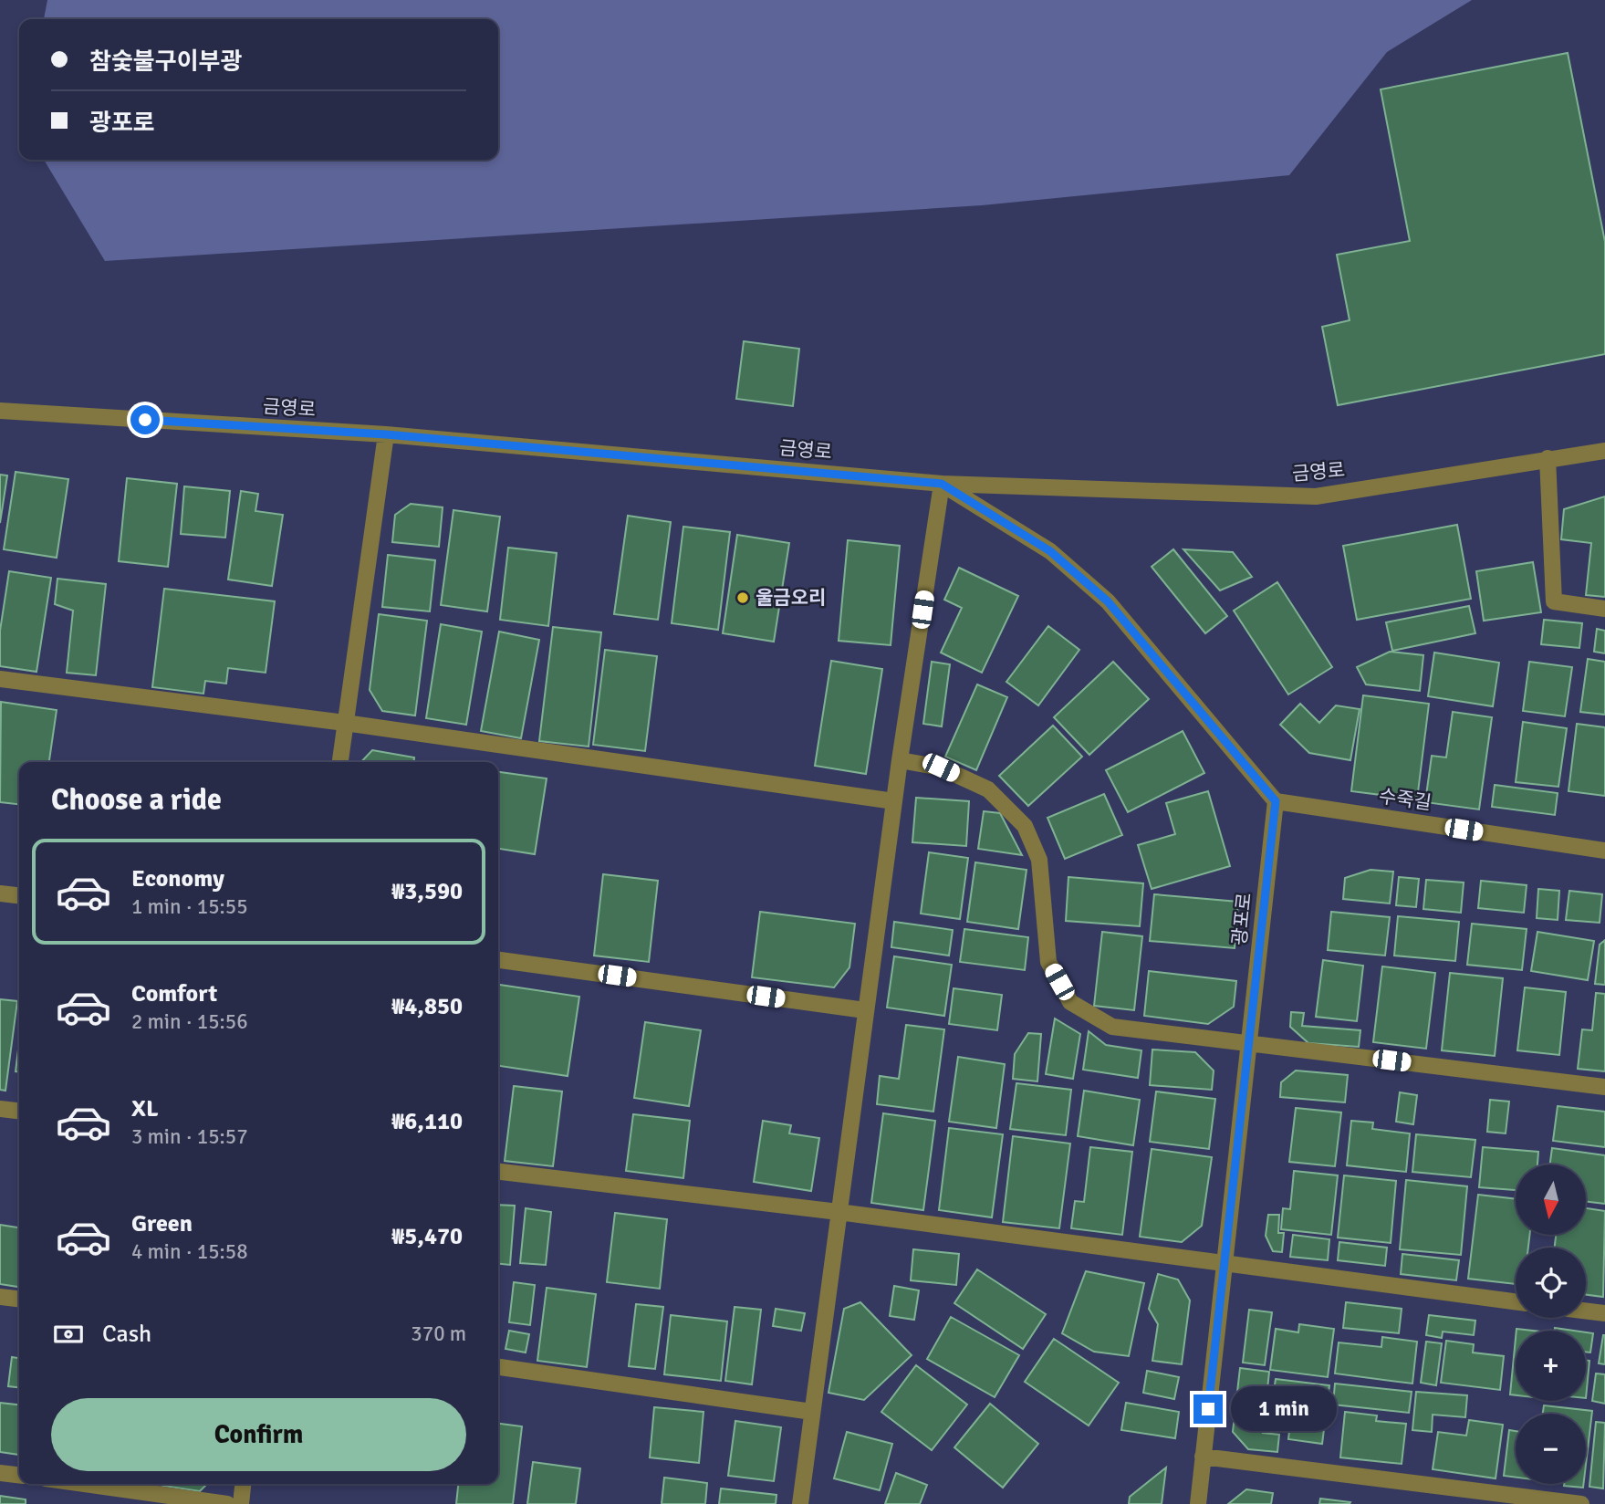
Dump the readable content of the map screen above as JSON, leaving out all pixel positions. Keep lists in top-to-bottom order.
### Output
{
  "streets": {
    "street": ["금영로", "수죽길", "광포로"]
  },
  "crossings": [
    ["수죽길", "광포로"]
  ],
  "places": ["울금오리"],
  "north": "bottom",
  "page": {
    "banner": ["참숯불구이부광", "광포로"],
    "heading": "Choose a ride",
    "list": [
      {
        "name": "Economy",
        "note": "1 min · 15:55",
        "value": "₩3,590"
      },
      {
        "name": "Comfort",
        "note": "2 min · 15:56",
        "value": "₩4,850"
      },
      {
        "name": "XL",
        "note": "3 min · 15:57",
        "value": "₩6,110"
      },
      {
        "name": "Green",
        "note": "4 min · 15:58",
        "value": "₩5,470"
      }
    ],
    "map_buttons": ["+", "−"],
    "pay": ["Cash", "370 m"],
    "buttons": "Confirm",
    "bubble": "1 min"
  }
}
